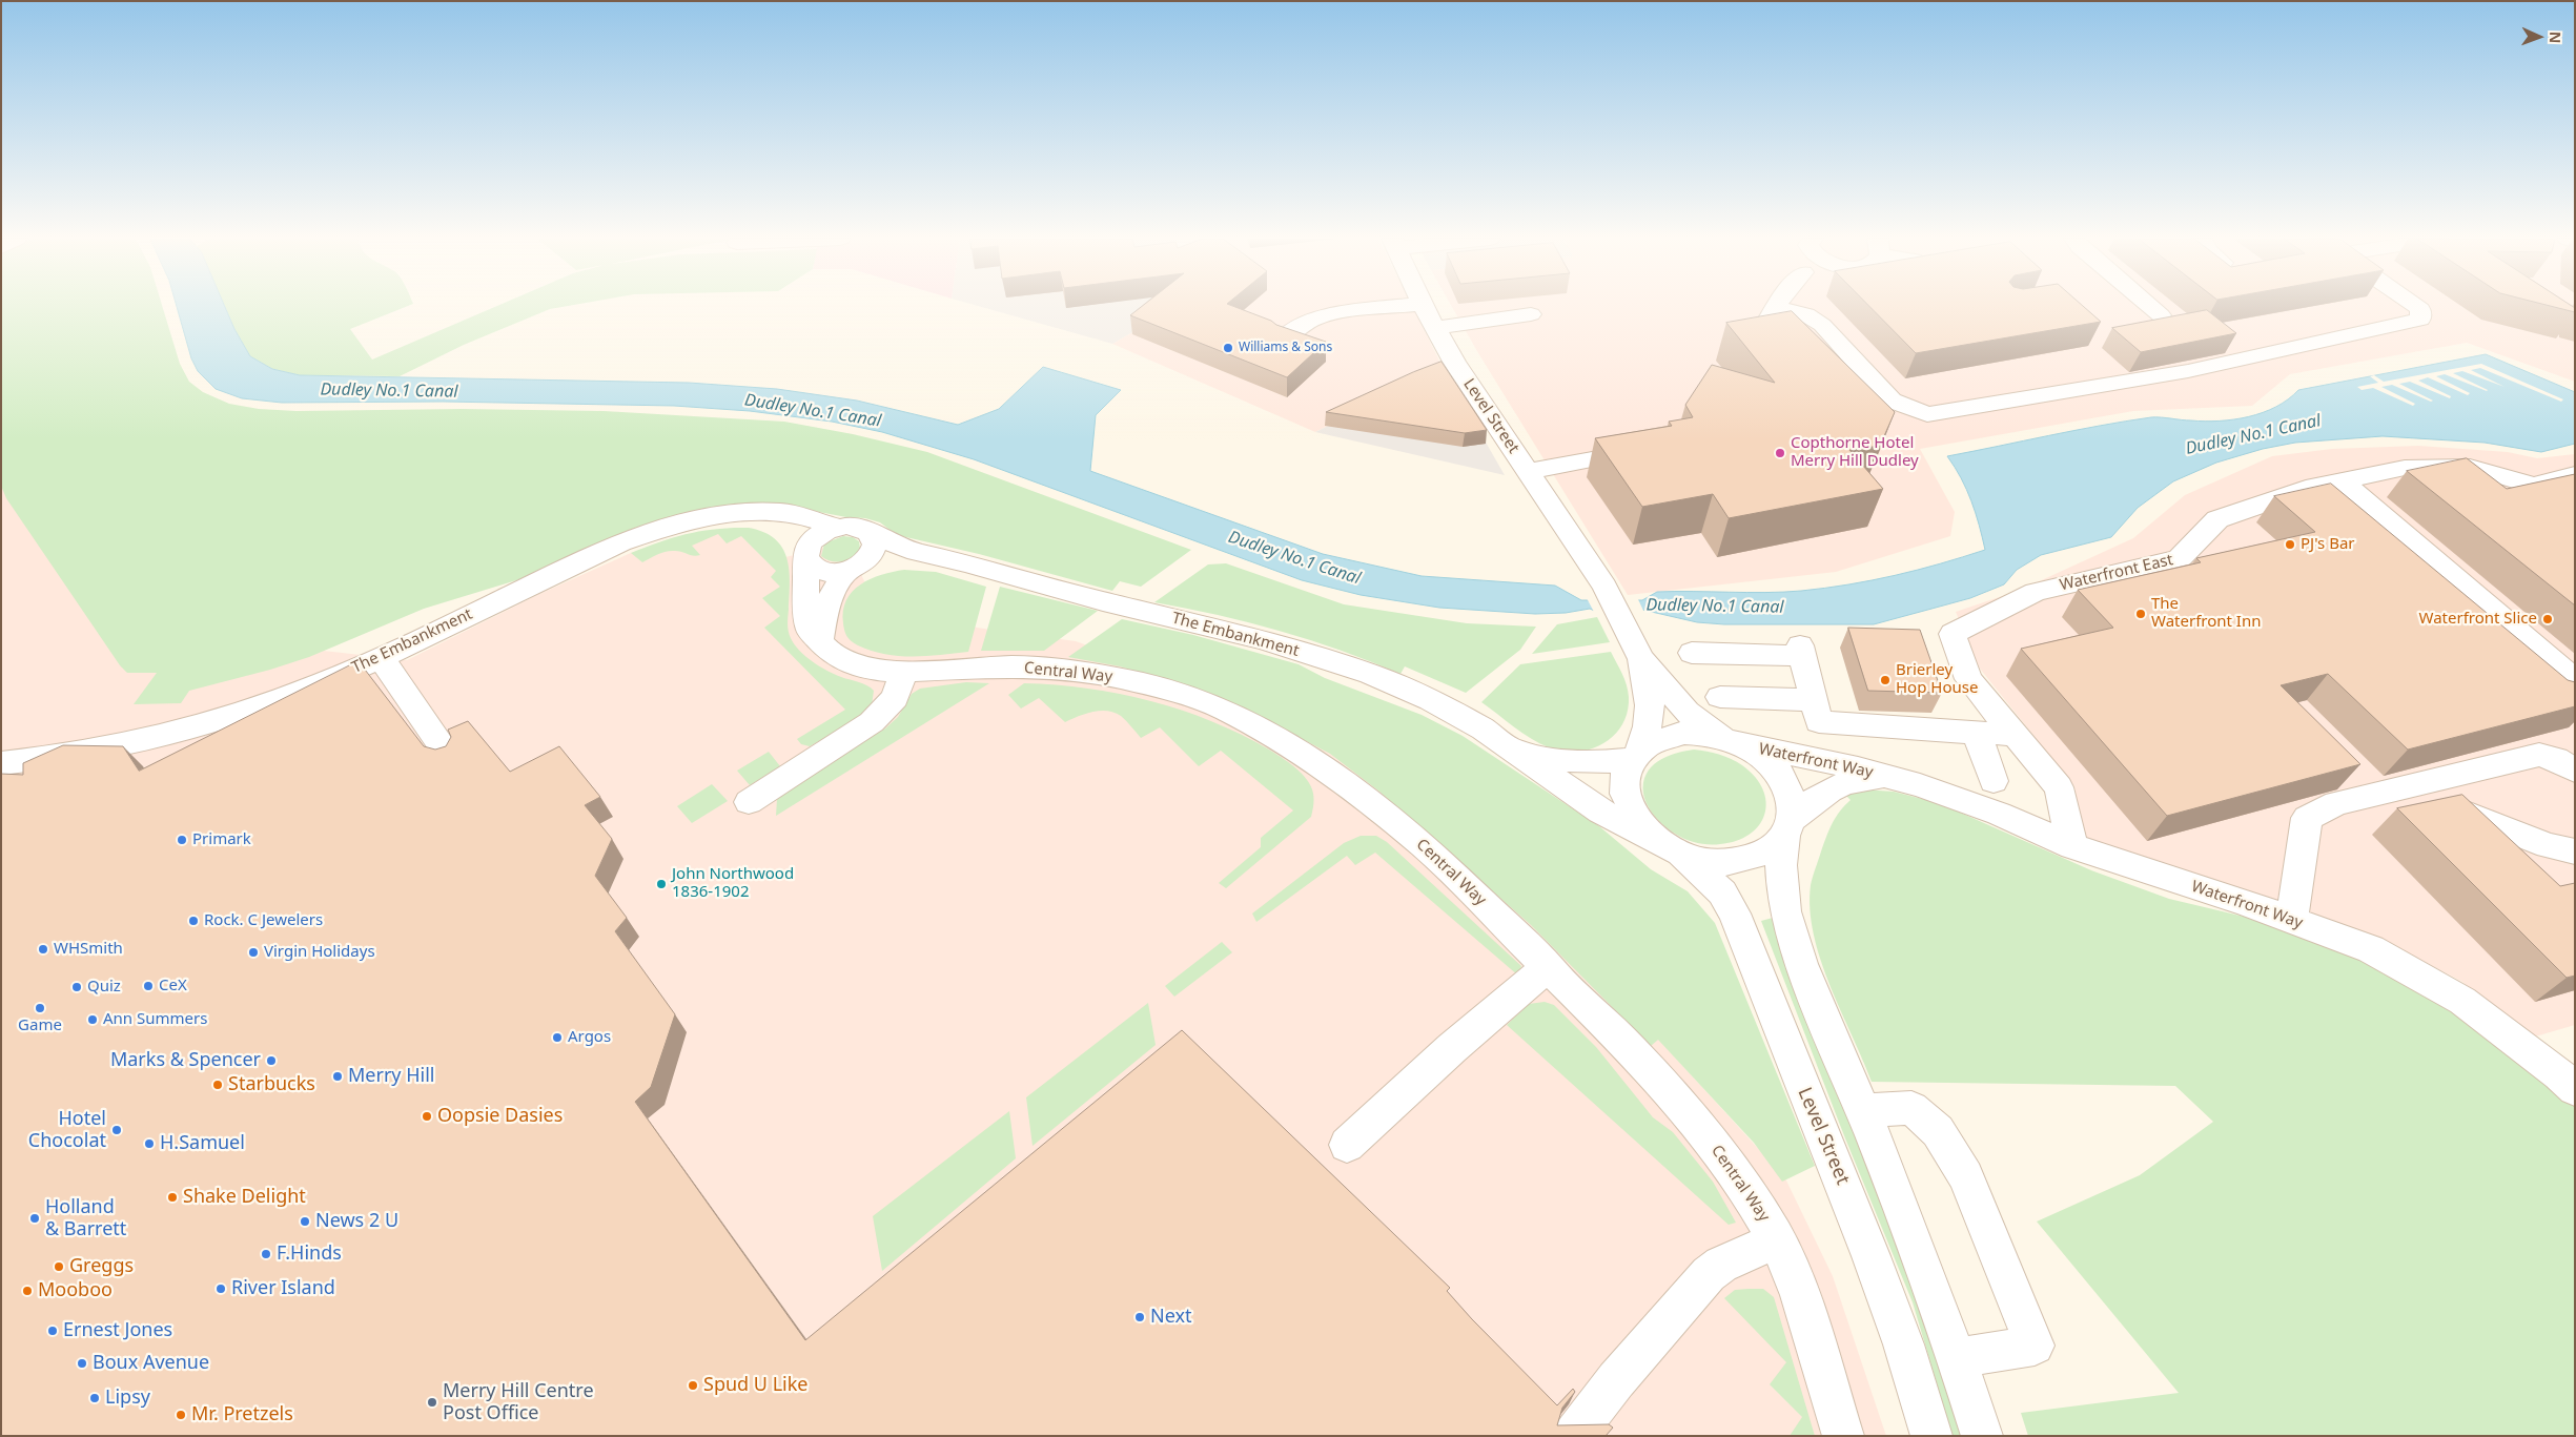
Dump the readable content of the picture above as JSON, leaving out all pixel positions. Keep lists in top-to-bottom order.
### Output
{
  "streets": {
    "street": [
      "Level Street",
      "Waterfront East",
      "The Embankment",
      "Central Way",
      "Waterfront Way"
    ]
  },
  "crossings": [
    ["Level Street", "The Embankment"],
    ["Level Street", "Waterfront Way"],
    ["Waterfront East", "Waterfront Way"],
    ["The Embankment", "Central Way"],
    ["The Embankment", "Waterfront Way"]
  ],
  "water": ["Dudley No.1 Canal"],
  "places": [
    "Williams & Sons",
    "Copthorne Hotel Merry Hill Dudley",
    "PJ's Bar",
    "The Waterfront Inn",
    "Waterfront Slice",
    "Brierley Hop House",
    "Primark",
    "John Northwood 1836-1902",
    "Rock. C Jewelers",
    "WHSmith",
    "Virgin Holidays",
    "CeX",
    "Quiz",
    "Game",
    "Ann Summers",
    "Argos",
    "Marks & Spencer",
    "Merry Hill",
    "Starbucks",
    "Oopsie Dasies",
    "Hotel Chocolat",
    "H.Samuel",
    "Shake Delight",
    "Holland & Barrett",
    "News 2 U",
    "F.Hinds",
    "Greggs",
    "River Island",
    "Mooboo",
    "Next",
    "Ernest Jones",
    "Boux Avenue",
    "Spud U Like",
    "Lipsy",
    "Merry Hill Centre Post Office",
    "Mr. Pretzels"
  ],
  "north": "right"
}
